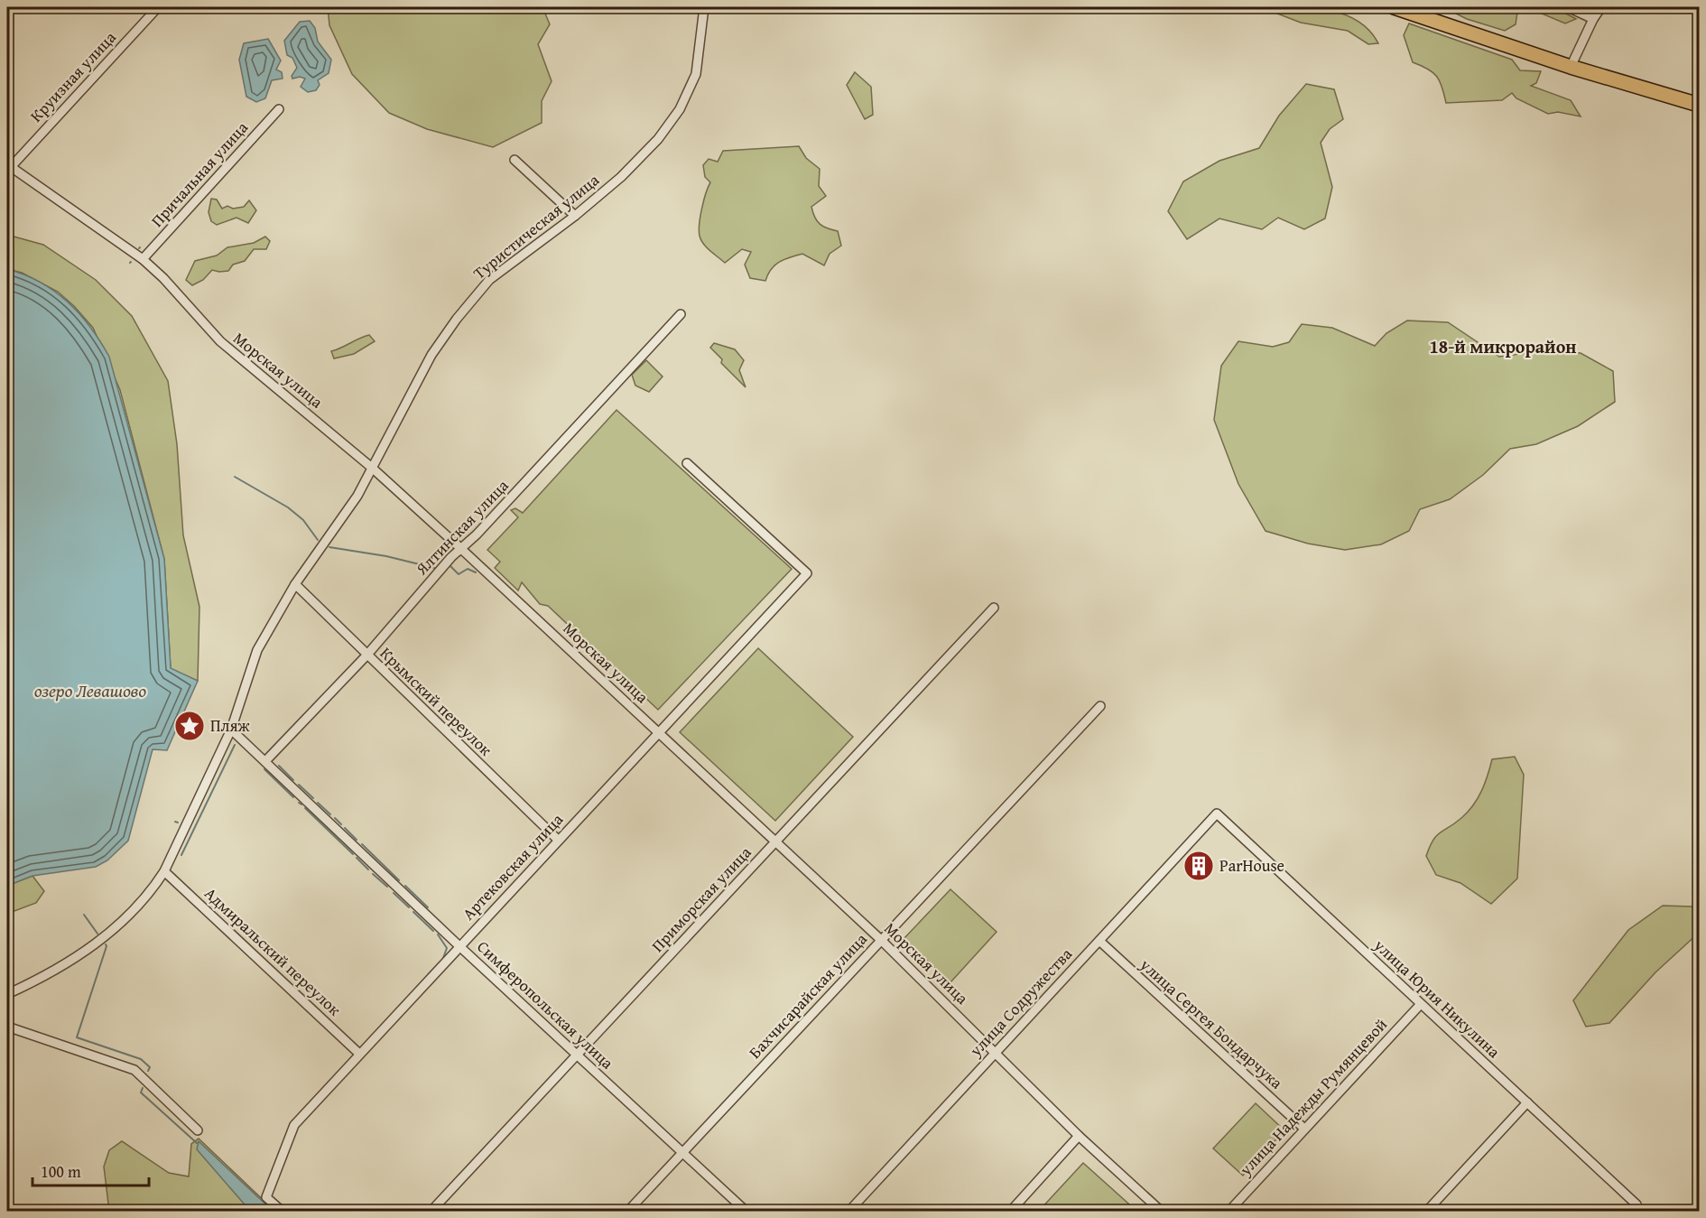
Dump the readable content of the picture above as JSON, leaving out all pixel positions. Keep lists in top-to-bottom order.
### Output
{
  "streets": {
    "street": [
      "Круизная улица",
      "Причальная улица",
      "Туристическая улица",
      "Морская улица",
      "Ялтинская улица",
      "Крымский переулок",
      "Артековская улица",
      "Приморская улица",
      "Адмиральский переулок",
      "Бахчисарайская улица",
      "улица Юрия Никулина",
      "улица Содружества",
      "Симферопольская улица",
      "улица Сергея Бондарчука",
      "улица Надежды Румянцевой"
    ]
  },
  "crossings": [
    ["Круизная улица", "Морская улица"],
    ["Причальная улица", "Морская улица"],
    ["Туристическая улица", "Морская улица"],
    ["Туристическая улица", "Крымский переулок"],
    ["Туристическая улица", "Адмиральский переулок"],
    ["Туристическая улица", "Симферопольская улица"],
    ["Морская улица", "Ялтинская улица"],
    ["Морская улица", "Артековская улица"],
    ["Морская улица", "Приморская улица"],
    ["Морская улица", "Бахчисарайская улица"],
    ["Морская улица", "улица Содружества"],
    ["Ялтинская улица", "Крымский переулок"],
    ["Ялтинская улица", "Симферопольская улица"],
    ["Крымский переулок", "Артековская улица"],
    ["Артековская улица", "Адмиральский переулок"],
    ["Артековская улица", "Симферопольская улица"],
    ["Приморская улица", "Симферопольская улица"],
    ["Бахчисарайская улица", "Симферопольская улица"],
    ["улица Юрия Никулина", "улица Содружества"],
    ["улица Юрия Никулина", "улица Надежды Румянцевой"],
    ["улица Содружества", "улица Сергея Бондарчука"],
    ["улица Сергея Бондарчука", "улица Надежды Румянцевой"]
  ],
  "districts": ["18-й микрорайон"],
  "water": ["озеро Левашово"],
  "places": {
    "place": ["Пляж"],
    "building": ["ParHouse"]
  },
  "scale_bar": "100 m"
}
